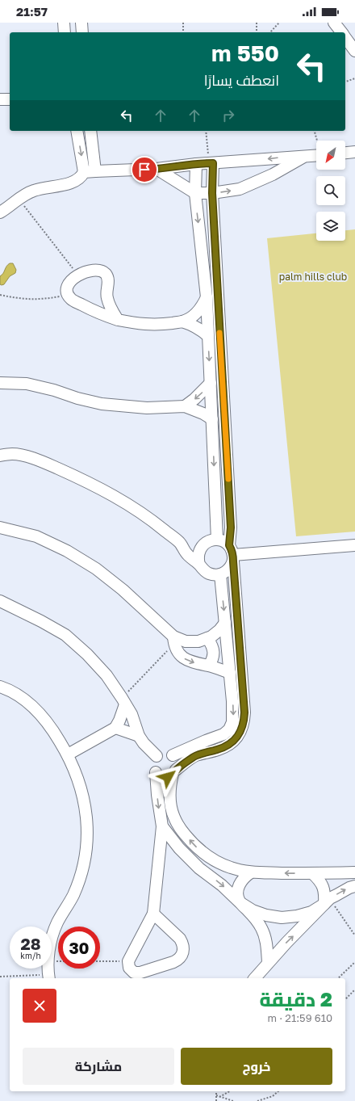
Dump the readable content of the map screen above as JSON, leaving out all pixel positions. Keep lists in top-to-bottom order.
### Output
{
  "parks": ["palm hills club"],
  "north": "bottom left",
  "page": {
    "status": "21:57",
    "turn": ["550 m", "انعطف يسارًا"],
    "speed": "28 km/h",
    "limit": "30",
    "heading": ["2 دقيقة", "610 m · 21:59"],
    "buttons": ["خروج", "مشاركة"]
  }
}
